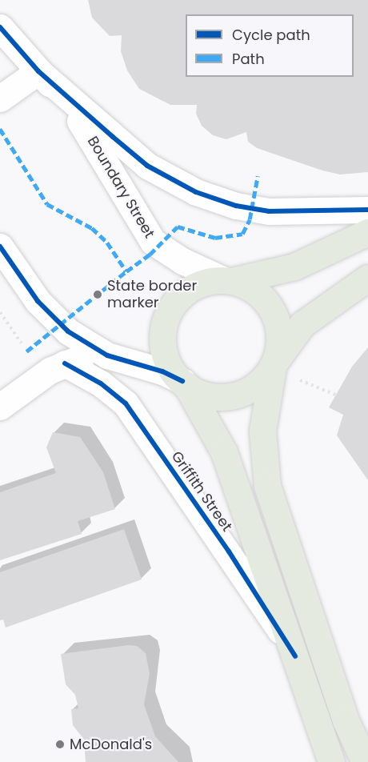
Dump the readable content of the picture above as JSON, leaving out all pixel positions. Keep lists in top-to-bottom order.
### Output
{
  "streets": {
    "main road": ["Griffith Street"],
    "street": ["Boundary Street"]
  },
  "crossings": [
    ["Boundary Street", "Griffith Street"]
  ],
  "places": ["State border marker", "McDonald's"],
  "legend": ["Cycle path", "Path"]
}
